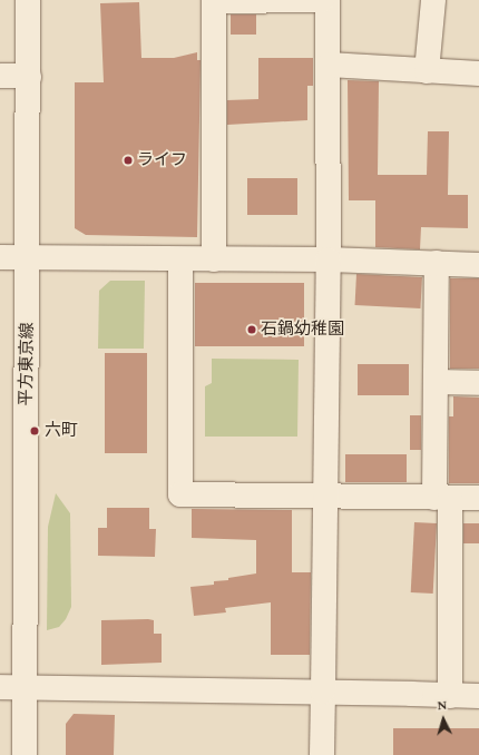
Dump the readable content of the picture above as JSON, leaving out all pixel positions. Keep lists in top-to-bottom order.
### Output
{
  "streets": {
    "street": ["平方東京線"]
  },
  "places": ["ライフ", "石鍋幼稚園", "六町"],
  "north": "top"
}
